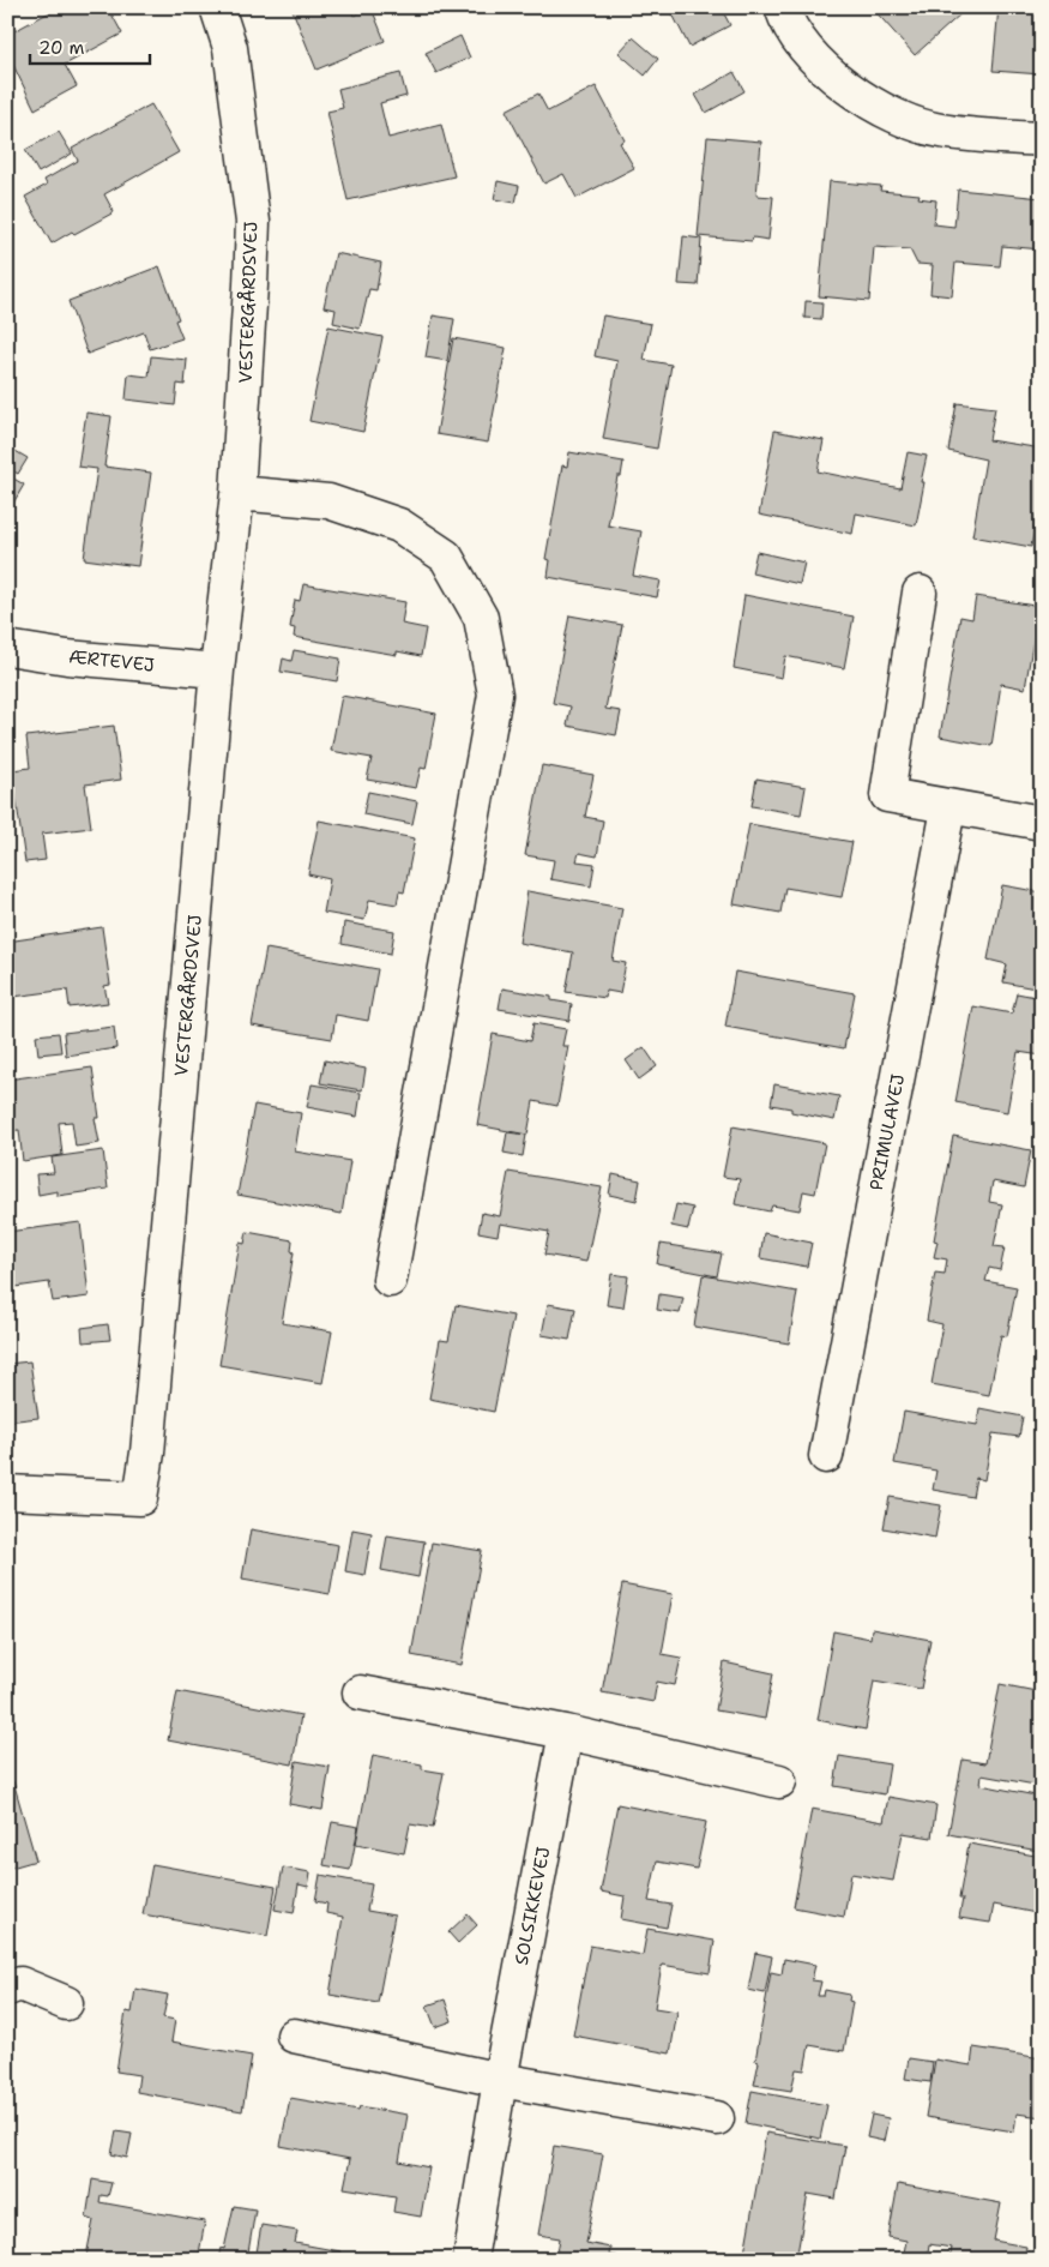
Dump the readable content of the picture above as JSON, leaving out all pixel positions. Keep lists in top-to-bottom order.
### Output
{
  "streets": {
    "street": [
      "VESTERGÅRDSVEJ",
      "ÆRTEVEJ",
      "PRIMULAVEJ",
      "SOLSIKKEVEJ"
    ]
  },
  "crossings": [
    ["VESTERGÅRDSVEJ", "ÆRTEVEJ"]
  ],
  "scale_bar": "20 m"
}
